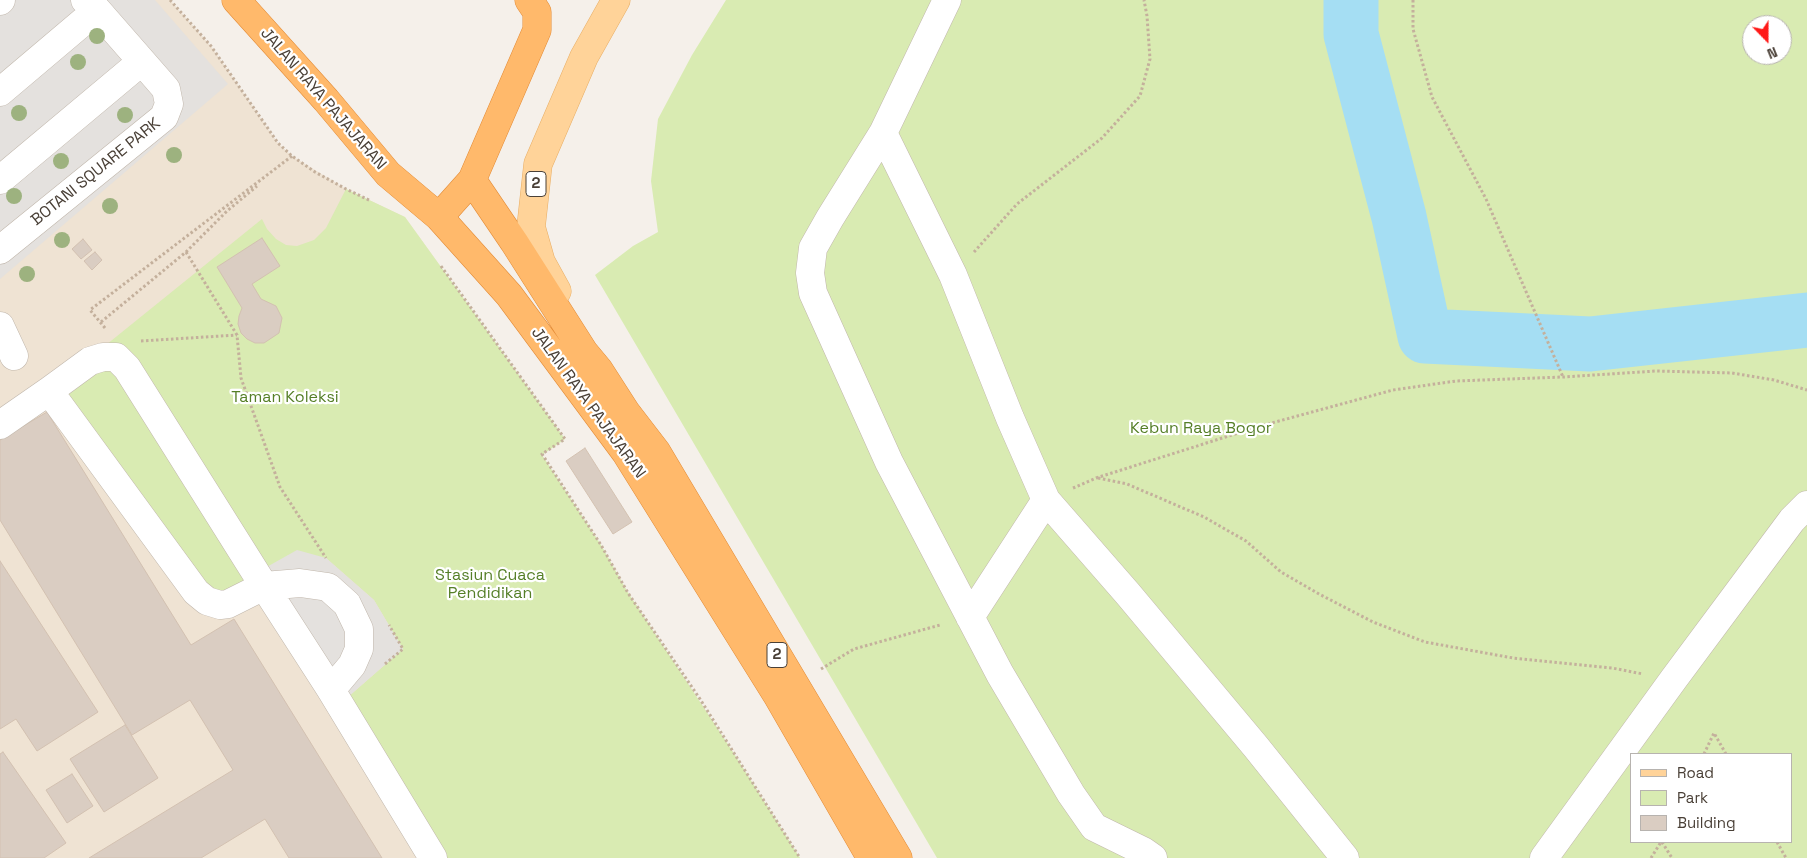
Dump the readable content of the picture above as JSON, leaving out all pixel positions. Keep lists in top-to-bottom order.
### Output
{
  "streets": {
    "highway": ["JALAN RAYA PAJAJARAN", "2"],
    "lane": ["BOTANI SQUARE PARK"]
  },
  "parks": ["Taman Koleksi", "Kebun Raya Bogor", "Stasiun Cuaca Pendidikan"],
  "legend": ["Road", "Park", "Building"],
  "north": "bottom"
}
